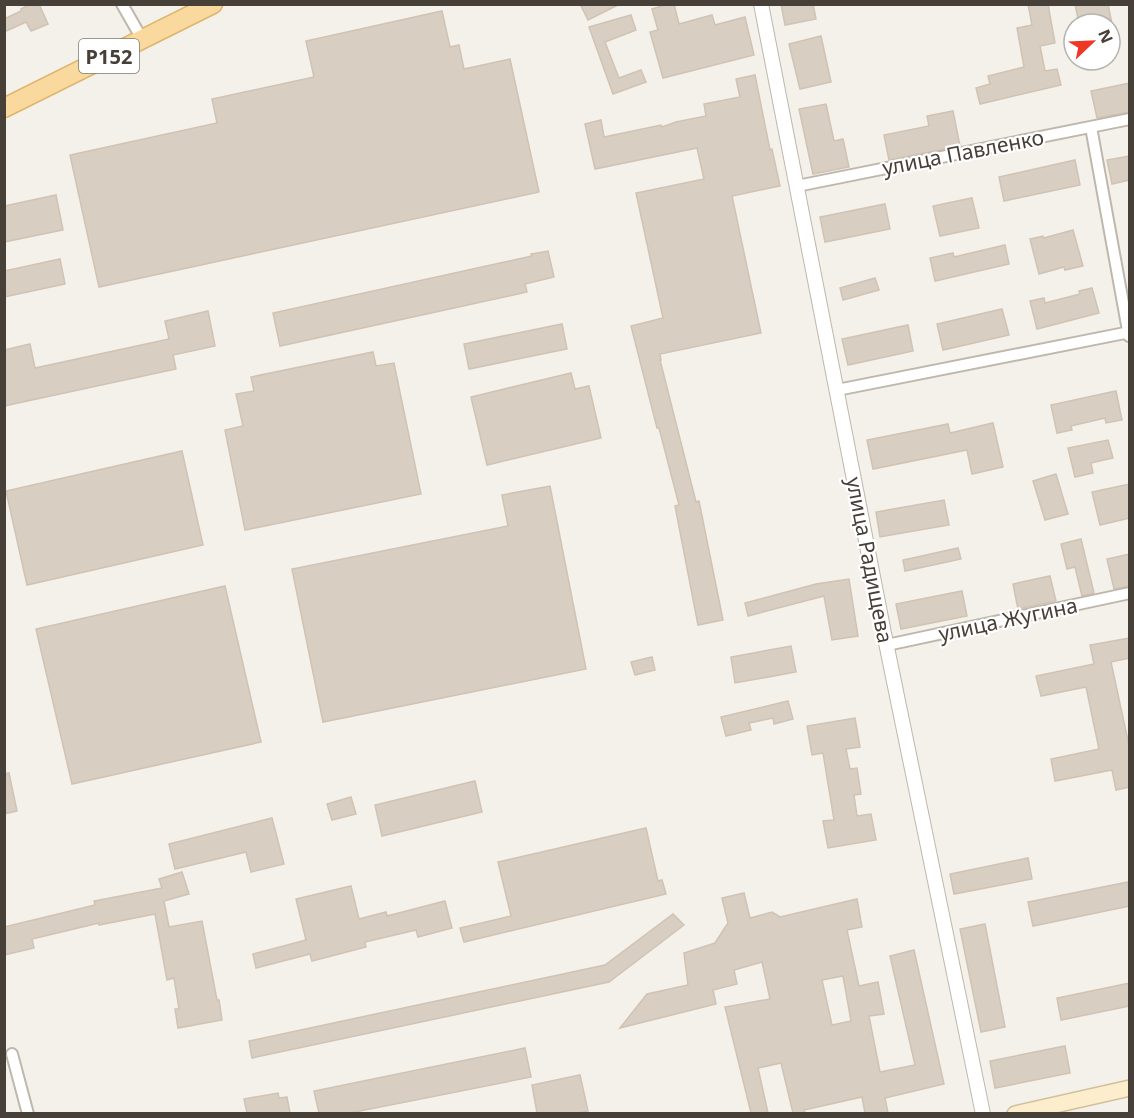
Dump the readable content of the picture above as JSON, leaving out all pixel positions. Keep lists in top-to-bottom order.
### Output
{
  "streets": {
    "main road": ["Р152"],
    "street": ["улица Павленко", "улица Радищева", "улица Жугина"]
  },
  "crossings": [
    ["улица Павленко", "улица Радищева"],
    ["улица Радищева", "улица Жугина"]
  ],
  "north": "top right"
}
